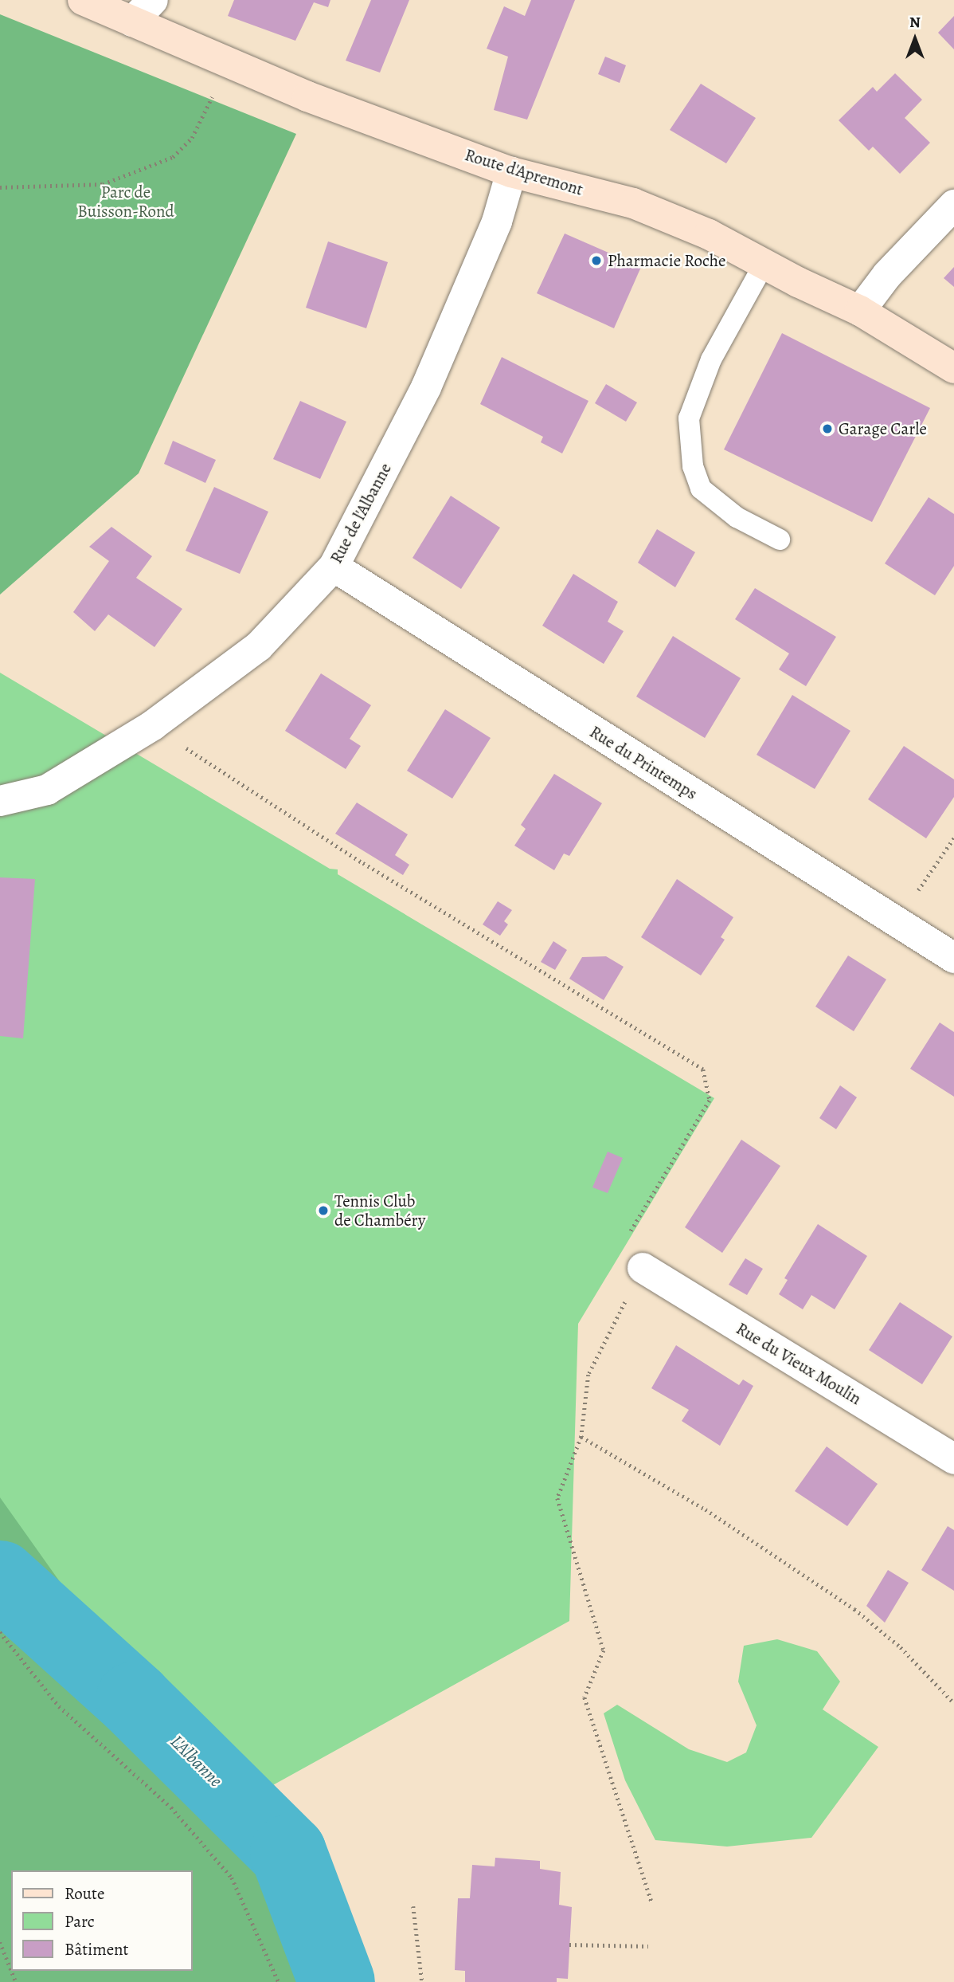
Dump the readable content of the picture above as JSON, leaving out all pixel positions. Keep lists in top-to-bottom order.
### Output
{
  "streets": {
    "main road": ["Route d'Apremont"],
    "street": ["Rue de l'Albanne", "Rue du Printemps", "Rue du Vieux Moulin"]
  },
  "crossings": [
    ["Route d'Apremont", "Rue de l'Albanne"],
    ["Rue de l'Albanne", "Rue du Printemps"]
  ],
  "water": ["L'Albanne"],
  "parks": ["Parc de Buisson-Rond"],
  "places": ["Pharmacie Roche", "Garage Carle", "Tennis Club de Chambéry"],
  "legend": ["Route", "Parc", "Bâtiment"],
  "north": "top"
}
